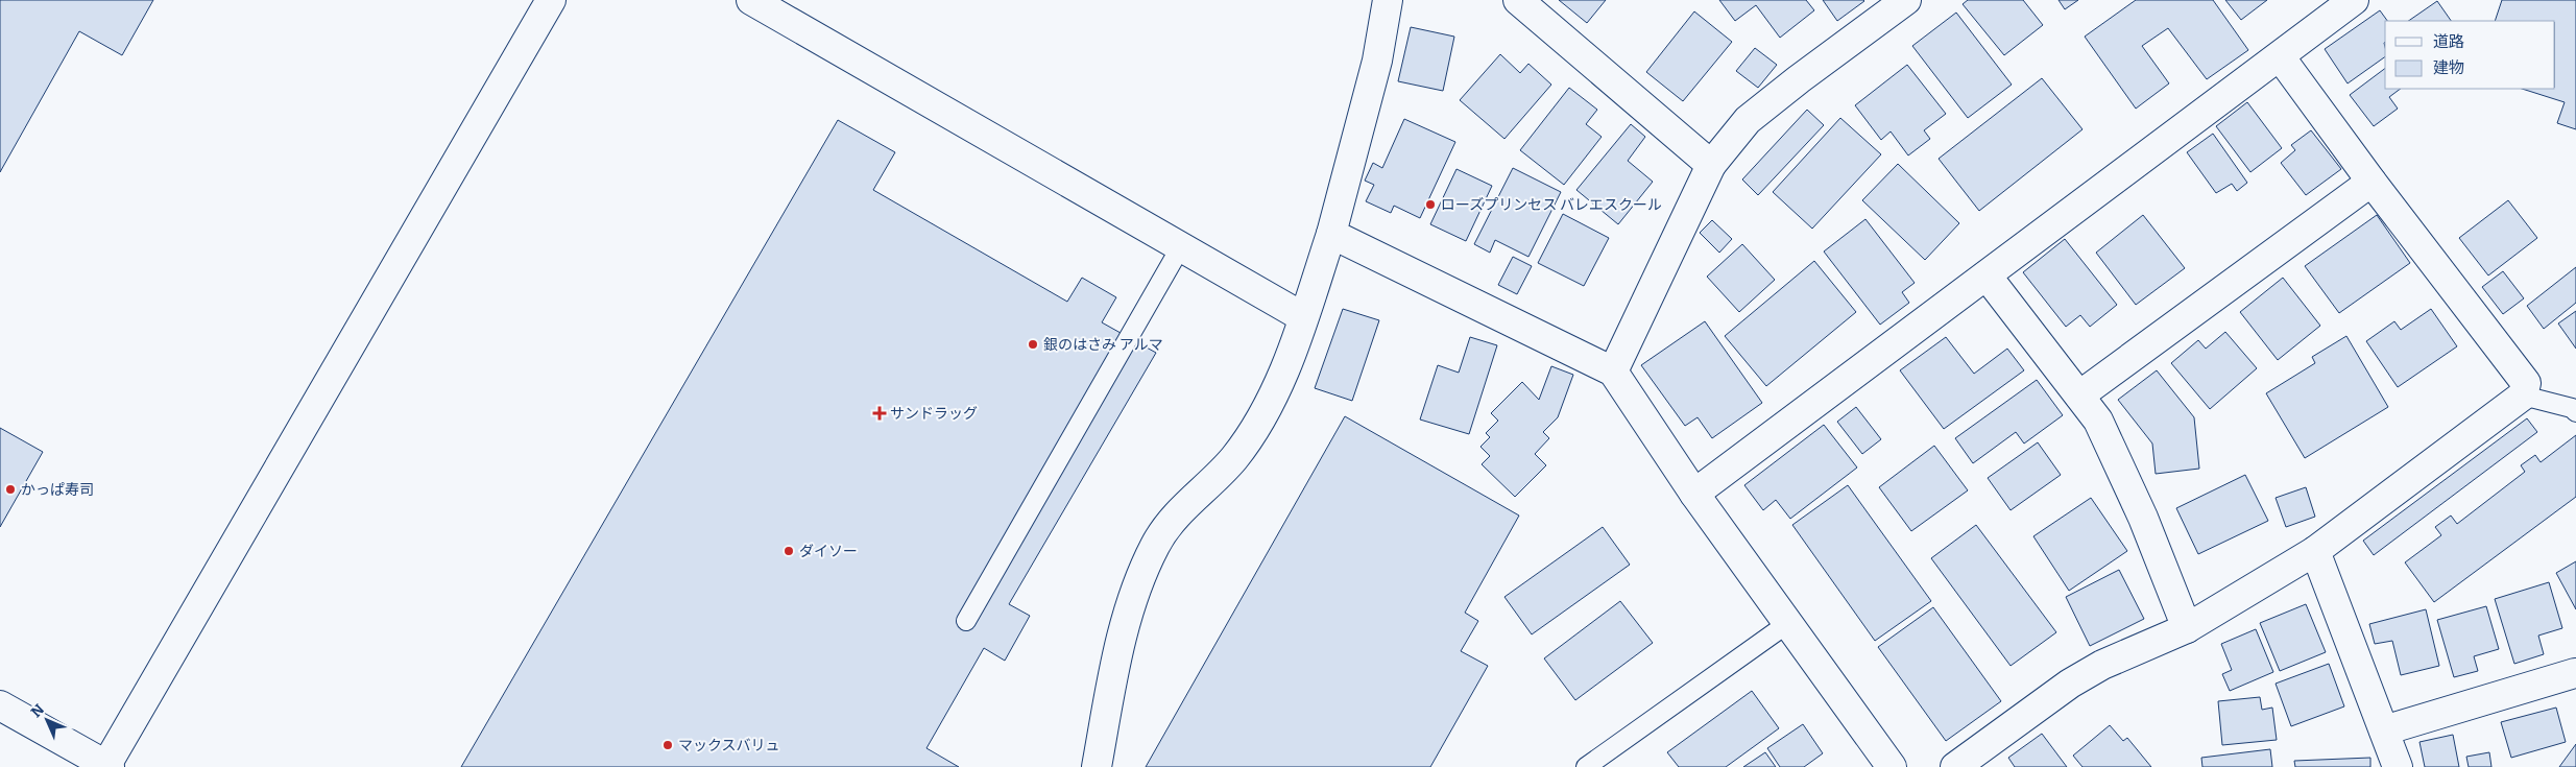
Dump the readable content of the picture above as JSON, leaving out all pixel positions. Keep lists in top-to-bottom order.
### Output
{
  "places": {
    "other": [
      "ローズプリンセス バレエスクール",
      "銀のはさみ アルマ",
      "かっぱ寿司",
      "ダイソー",
      "マックスバリュ"
    ],
    "health": ["サンドラッグ"]
  },
  "legend": ["道路", "建物"],
  "north": "top left"
}
